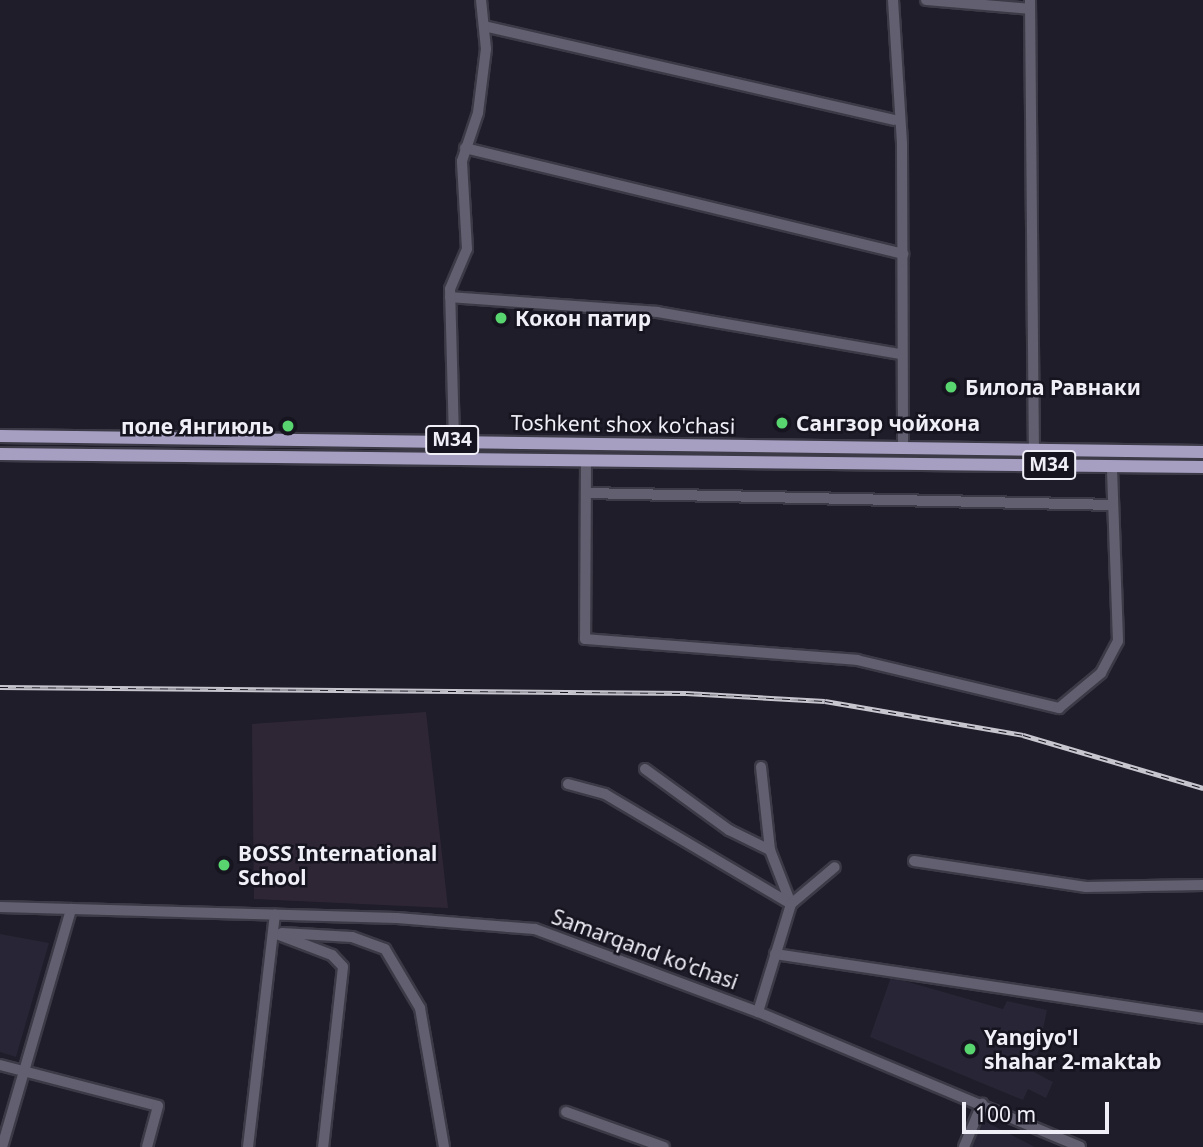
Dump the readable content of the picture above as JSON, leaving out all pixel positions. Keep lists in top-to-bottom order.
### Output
{
  "streets": {
    "main road": ["Toshkent shox ko'chasi", "M34"],
    "street": ["Samarqand ko'chasi"]
  },
  "places": [
    "Кокон патир",
    "Билола Равнаки",
    "Сангзор чойхона",
    "поле Янгиюль",
    "BOSS International School",
    "Yangiyo'l shahar 2-maktab"
  ],
  "scale_bar": "100 m"
}
